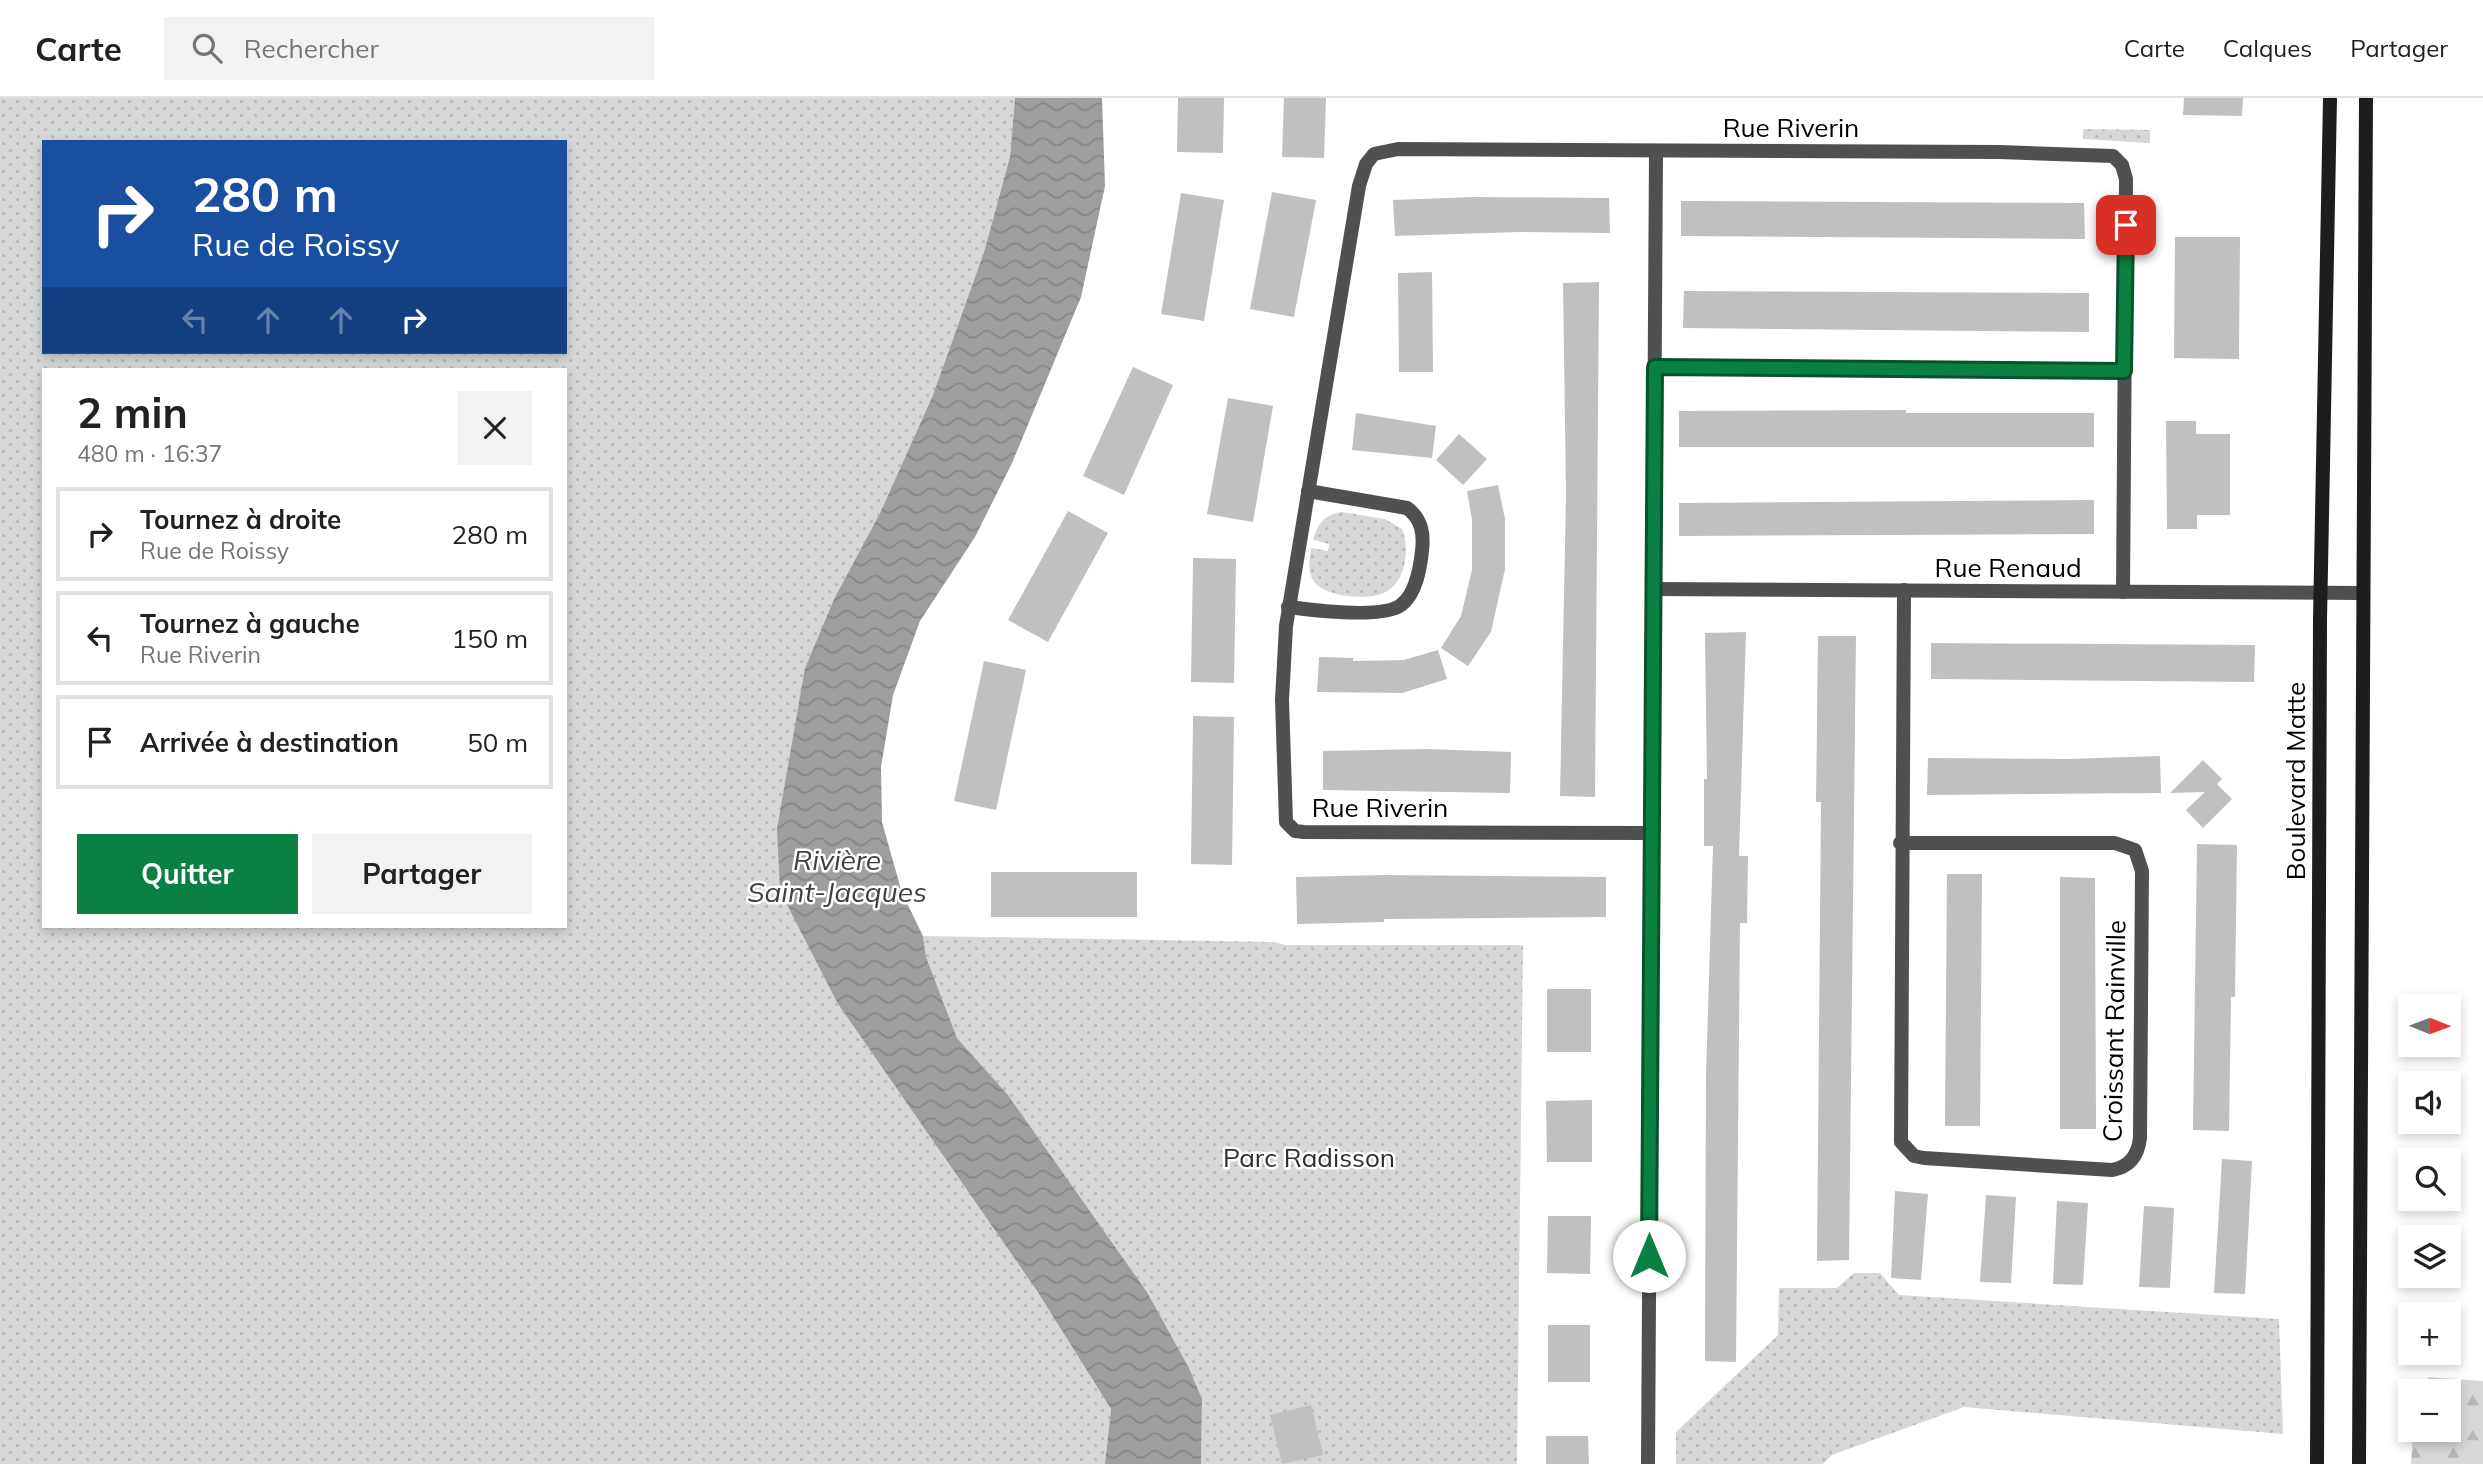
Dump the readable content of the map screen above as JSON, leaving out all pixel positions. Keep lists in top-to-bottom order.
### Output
{
  "streets": {
    "main road": ["Boulevard Matte"],
    "street": ["Rue Riverin", "Rue Renaud", "Croissant Rainville"]
  },
  "crossings": [
    ["Rue Riverin", "Rue Renaud"],
    ["Rue Renaud", "Boulevard Matte"],
    ["Rue Renaud", "Croissant Rainville"]
  ],
  "water": ["Rivière Saint-Jacques"],
  "parks": ["Parc Radisson"],
  "north": "right",
  "page": {
    "header": "Carte",
    "search": "Rechercher",
    "nav": ["Carte", "Calques", "Partager"],
    "turn": ["280 m", "Rue de Roissy"],
    "heading": ["2 min", "480 m · 16:37"],
    "list": [
      {
        "name": "Tournez à droite",
        "note": "Rue de Roissy",
        "value": "280 m"
      },
      {
        "name": "Tournez à gauche",
        "note": "Rue Riverin",
        "value": "150 m"
      },
      {
        "name": "Arrivée à destination",
        "value": "50 m"
      }
    ],
    "buttons": ["Quitter", "Partager"],
    "map_buttons": ["+", "−"]
  }
}
